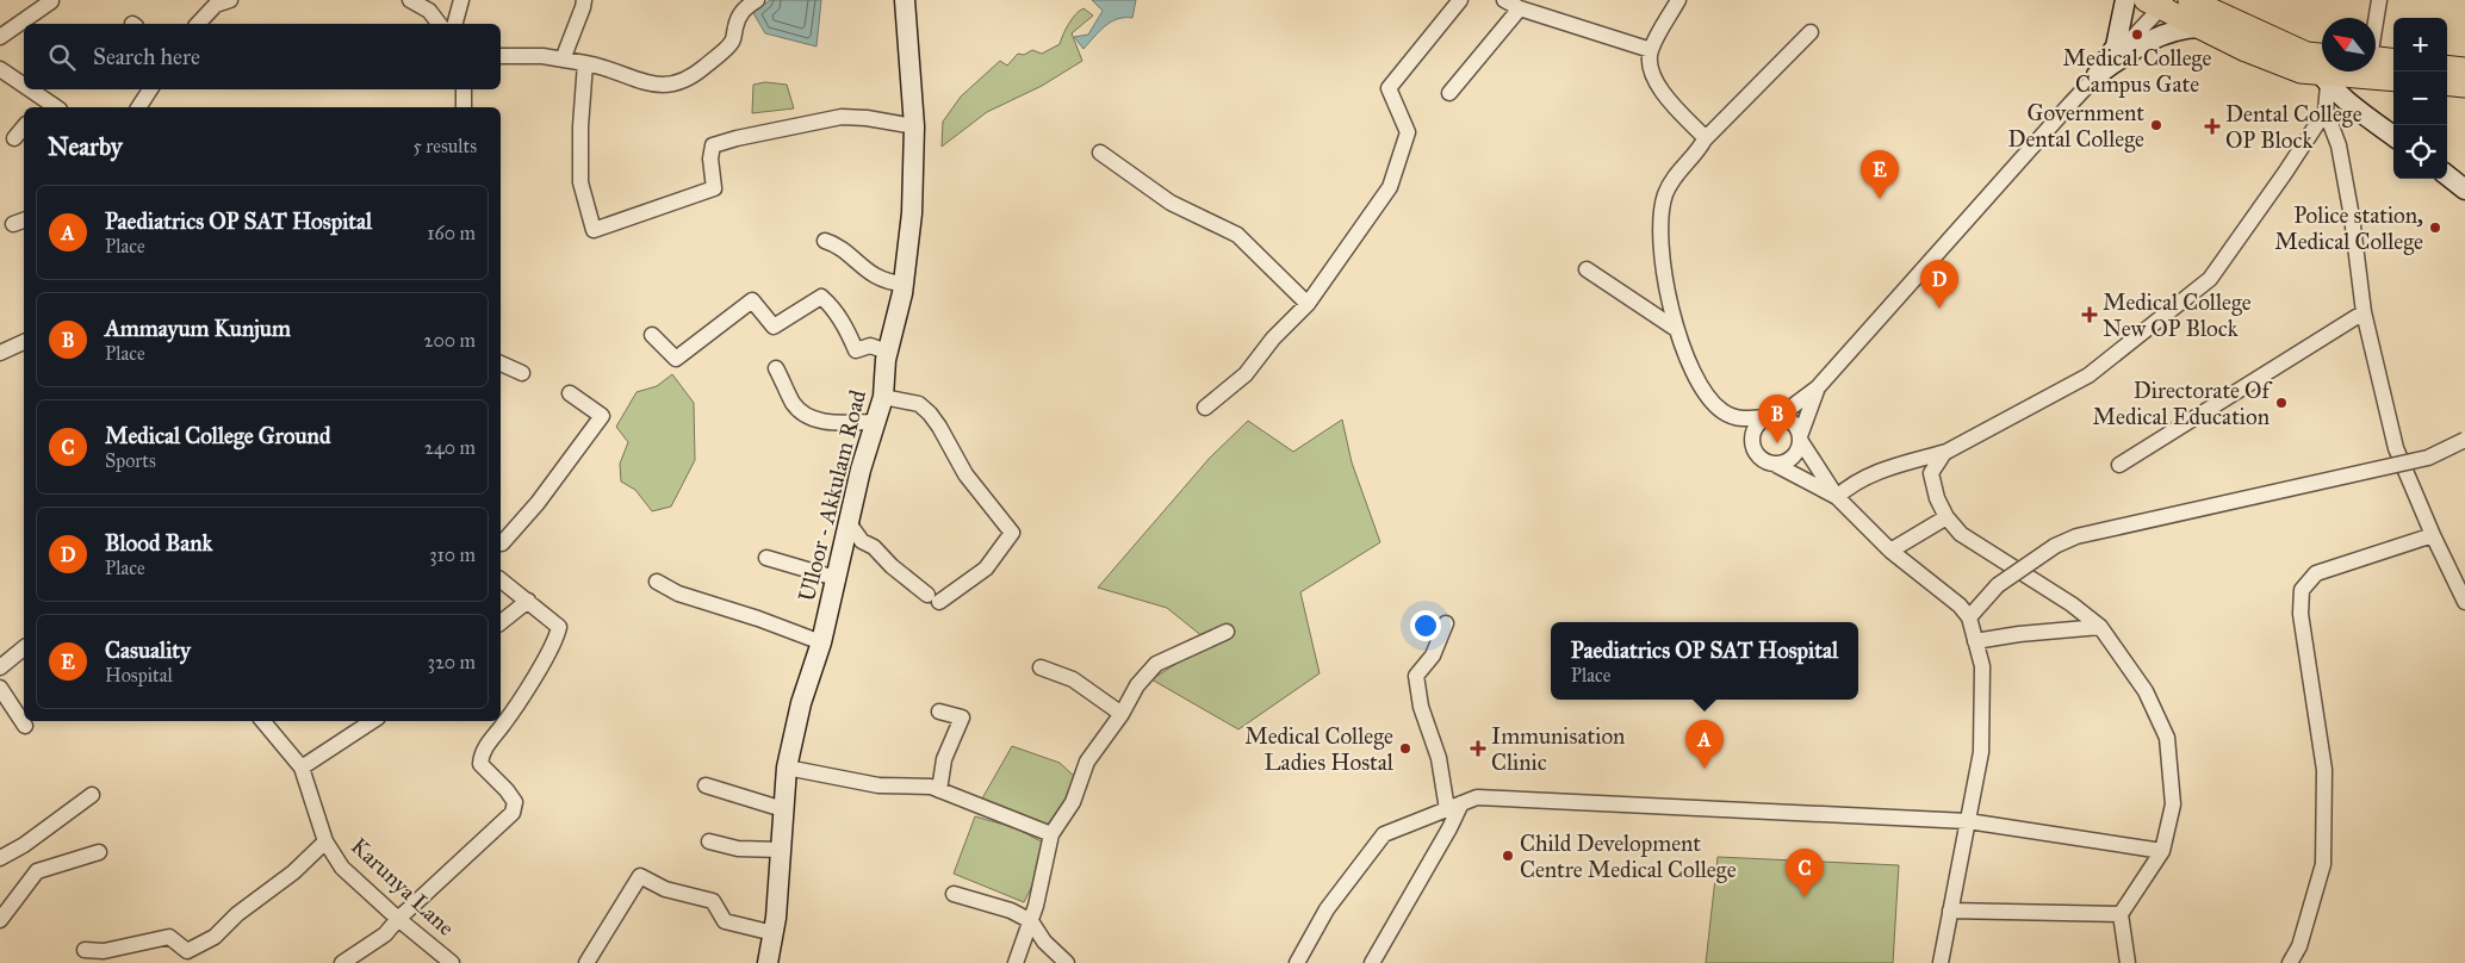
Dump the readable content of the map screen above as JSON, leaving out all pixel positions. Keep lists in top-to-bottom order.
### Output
{
  "streets": {
    "main road": ["Ulloor - Akkulam Road"],
    "street": ["Karunya Lane"]
  },
  "places": {
    "other": [
      "Medical College Campus Gate",
      "Government Dental College",
      "Police station, Medical College",
      "Directorate Of Medical Education",
      "Medical College Ladies Hostal",
      "Child Development Centre Medical College"
    ],
    "health": ["Dental College OP Block", "Medical College New OP Block", "Immunisation Clinic"]
  },
  "north": "top left",
  "page": {
    "map_buttons": ["+", "−"],
    "search": "Search here",
    "heading": ["Nearby", "5 results"],
    "pins": [
      "E",
      "D",
      "B",
      "A",
      "C"
    ],
    "list": [
      {
        "mark": "A",
        "name": "Paediatrics OP SAT Hospital",
        "note": "Place",
        "value": "160 m"
      },
      {
        "mark": "B",
        "name": "Ammayum Kunjum",
        "note": "Place",
        "value": "200 m"
      },
      {
        "mark": "C",
        "name": "Medical College Ground",
        "note": "Sports",
        "value": "240 m"
      },
      {
        "mark": "D",
        "name": "Blood Bank",
        "note": "Place",
        "value": "310 m"
      },
      {
        "mark": "E",
        "name": "Casuality",
        "note": "Hospital",
        "value": "320 m"
      }
    ],
    "popup": ["Paediatrics OP SAT Hospital", "Place"]
  }
}
